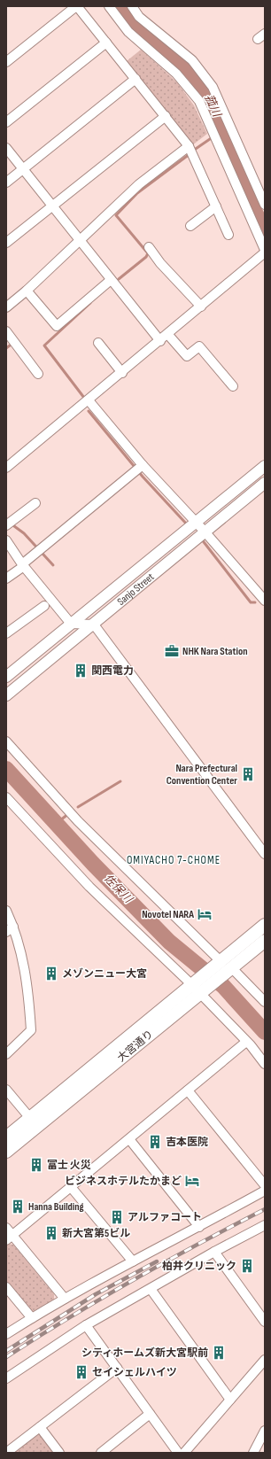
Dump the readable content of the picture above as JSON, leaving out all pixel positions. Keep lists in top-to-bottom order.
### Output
{
  "streets": {
    "highway": ["大宮通り"],
    "main road": ["Sanjo Street"]
  },
  "districts": ["OMIYACHO 7-CHOME"],
  "water": ["菰川", "佐保川"],
  "places": {
    "office": ["NHK Nara Station"],
    "building": [
      "関西電力",
      "Nara Prefectural Convention Center",
      "メゾンニュー大宮",
      "吉本医院",
      "富士 火災",
      "Hanna Building",
      "アルファコート",
      "新大宮第5ビル",
      "柏井クリニック",
      "シティホームズ新大宮駅前",
      "セイシェルハイツ"
    ],
    "hotel": ["Novotel NARA", "ビジネスホテルたかまど"]
  }
}
